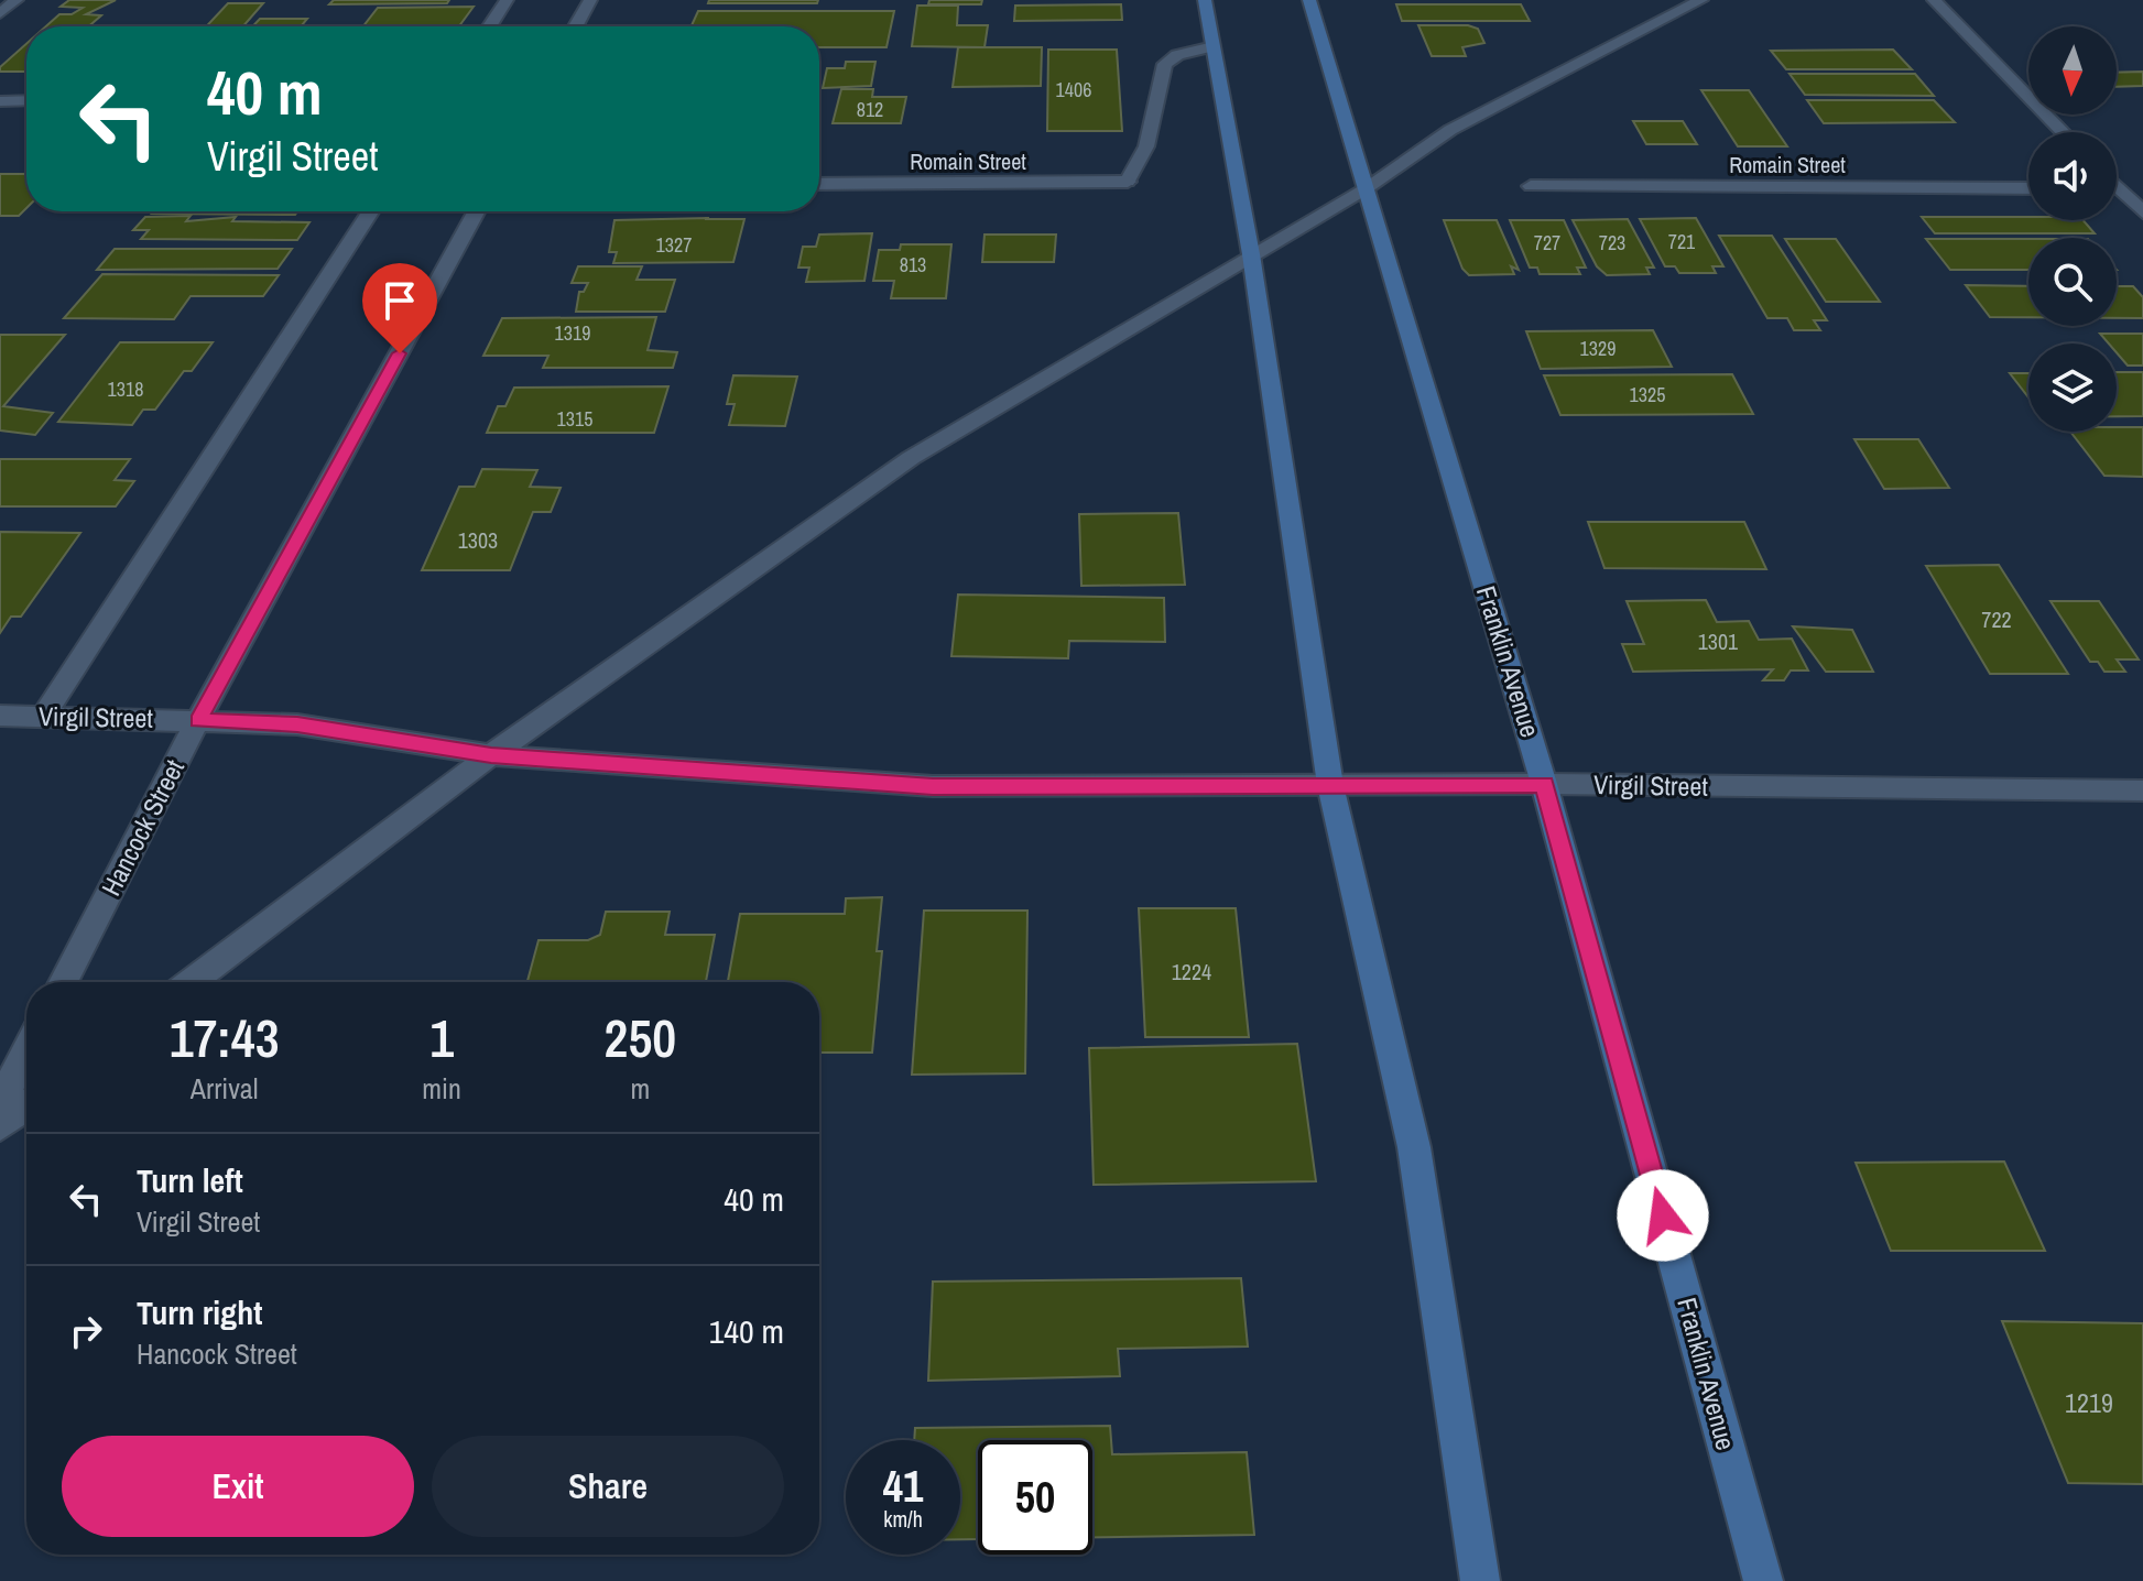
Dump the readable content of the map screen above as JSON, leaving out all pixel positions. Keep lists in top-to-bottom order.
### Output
{
  "streets": {
    "main road": ["Franklin Avenue"],
    "street": ["Romain Street", "Virgil Street", "Hancock Street"]
  },
  "crossings": [
    ["Franklin Avenue", "Virgil Street"],
    ["Virgil Street", "Hancock Street"]
  ],
  "house_numbers": [
    "1406",
    "812",
    "721",
    "727",
    "723",
    "1327",
    "813",
    "1319",
    "1329",
    "1318",
    "1325",
    "1315",
    "1303",
    "722",
    "1301",
    "1224",
    "1219"
  ],
  "north": "bottom",
  "page": {
    "turn": ["40 m", "Virgil Street"],
    "eta": [
      "17:43",
      "Arrival",
      "1",
      "min",
      "250",
      "m"
    ],
    "list": [
      {
        "name": "Turn left",
        "note": "Virgil Street",
        "value": "40 m"
      },
      {
        "name": "Turn right",
        "note": "Hancock Street",
        "value": "140 m"
      }
    ],
    "buttons": ["Exit", "Share"],
    "speed": "41 km/h",
    "limit": "50"
  }
}
